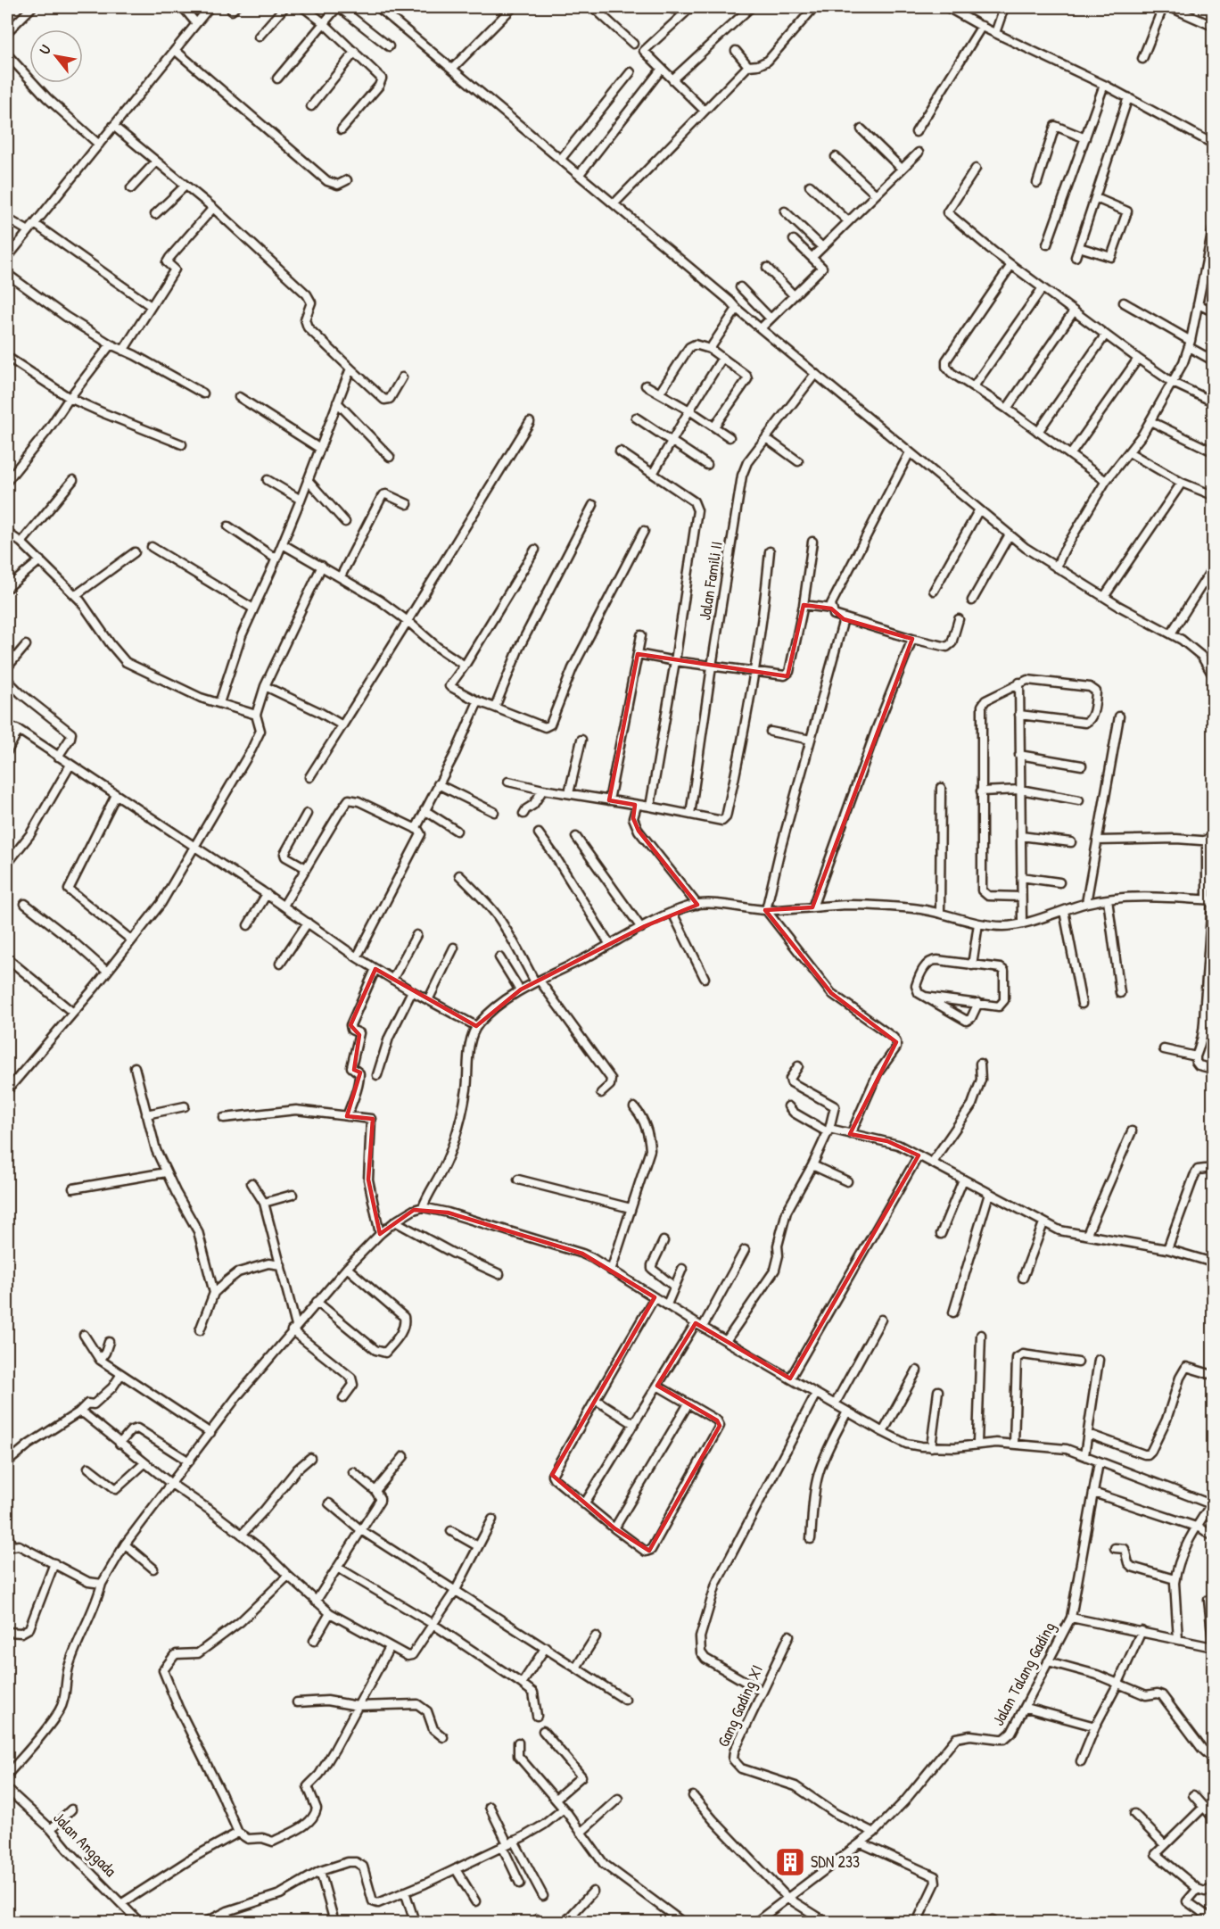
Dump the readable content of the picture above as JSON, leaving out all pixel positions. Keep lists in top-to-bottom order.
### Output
{
  "streets": {
    "street": [
      "Jalan Famili II",
      "Jalan Talang Gading",
      "Gang Gading XI",
      "Jalan Anggada"
    ]
  },
  "crossings": [
    ["Jalan Talang Gading", "Gang Gading XI"]
  ],
  "places": {
    "building": ["SDN 233"]
  },
  "north": "top left"
}
